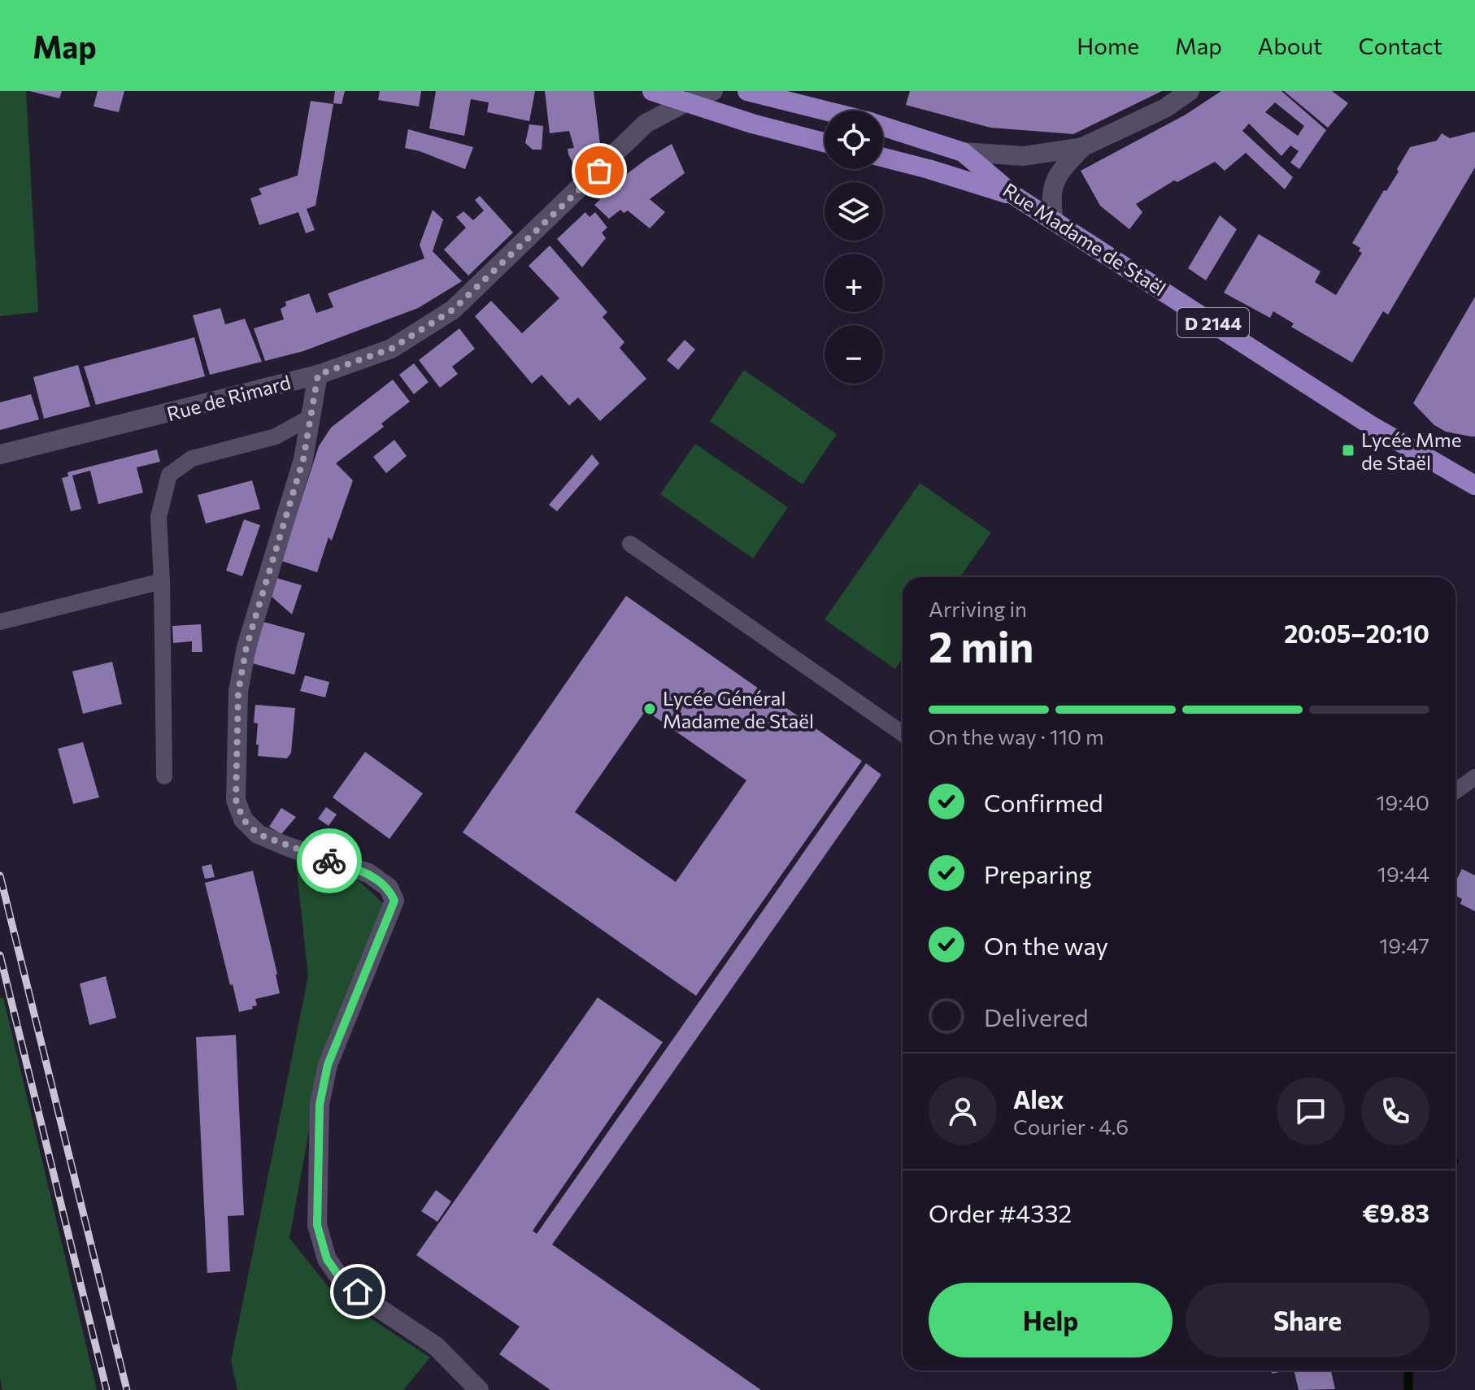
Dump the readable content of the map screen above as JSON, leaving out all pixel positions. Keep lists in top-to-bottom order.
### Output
{
  "streets": {
    "main road": ["Rue Madame de Staël", "D 2144"],
    "street": ["Rue de Rimard"]
  },
  "crossings": [
    ["Rue Madame de Staël", "D 2144"]
  ],
  "places": {
    "transit": ["Lycée Mme de Staël"],
    "other": ["Lycée Général Madame de Staël"]
  },
  "page": {
    "header": "Map",
    "nav": [
      "Home",
      "Map",
      "About",
      "Contact"
    ],
    "map_buttons": ["+", "−"],
    "heading": ["2 min", "Arriving in", "20:05–20:10"],
    "panel": [
      "Alex",
      "Courier · 4.6",
      "Order #4332",
      "€9.83"
    ],
    "bar": "On the way · 110 m",
    "list": [
      ["Confirmed", "19:40"],
      ["Preparing", "19:44"],
      ["On the way", "19:47"],
      "Delivered"
    ],
    "buttons": ["Help", "Share"]
  }
}
